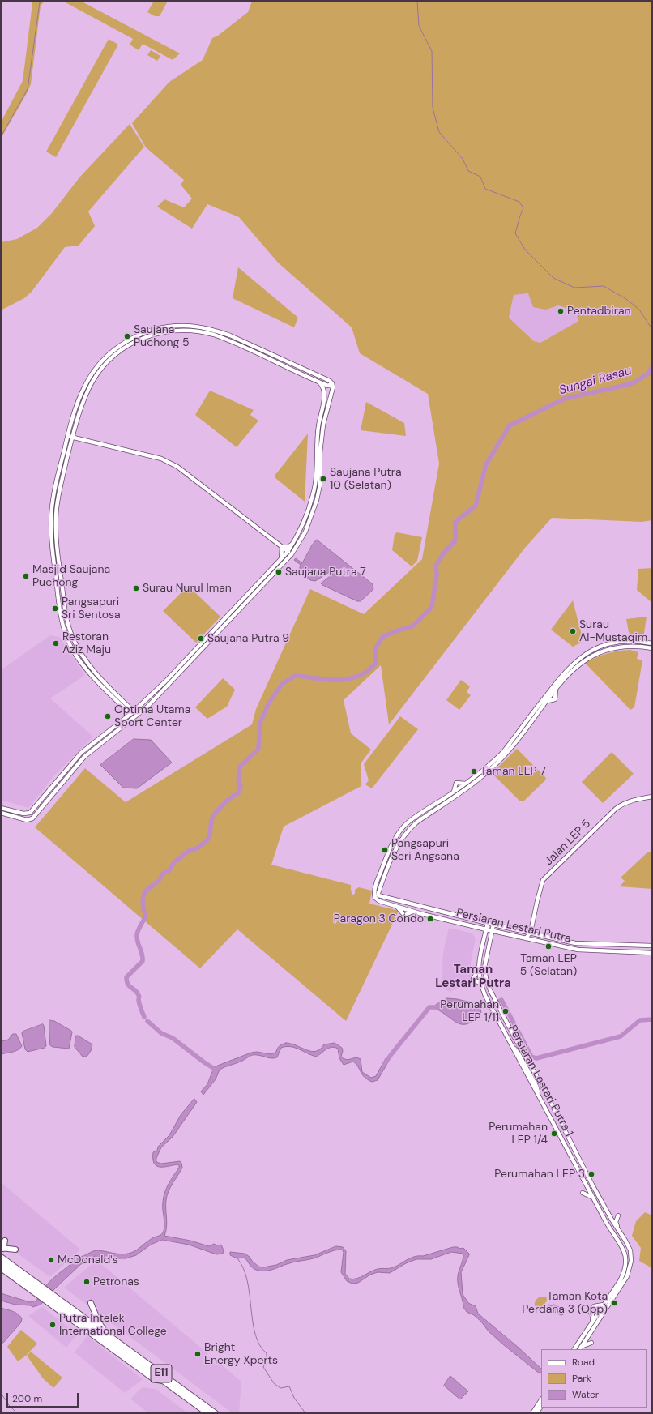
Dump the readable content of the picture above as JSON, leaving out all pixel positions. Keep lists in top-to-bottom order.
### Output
{
  "streets": {
    "highway": ["E11"],
    "street": ["Jalan LEP 5", "Persiaran Lestari Putra", "Persiaran Lestari Putra 1"]
  },
  "crossings": [
    ["Jalan LEP 5", "Persiaran Lestari Putra"],
    ["Persiaran Lestari Putra", "Persiaran Lestari Putra 1"]
  ],
  "districts": ["Taman Lestari Putra"],
  "water": ["Sungai Rasau"],
  "places": [
    "Pentadbiran",
    "Saujana Puchong 5",
    "Saujana Putra 10 (Selatan)",
    "Saujana Putra 7",
    "Masjid Saujana Puchong",
    "Surau Nurul Iman",
    "Pangsapuri Sri Sentosa",
    "Surau Al-Mustaqim",
    "Saujana Putra 9",
    "Restoran Aziz Maju",
    "Optima Utama Sport Center",
    "Taman LEP 7",
    "Pangsapuri Seri Angsana",
    "Paragon 3 Condo",
    "Taman LEP 5 (Selatan)",
    "Perumahan LEP 1/11",
    "Perumahan LEP 1/4",
    "Perumahan LEP 3",
    "McDonald's",
    "Petronas",
    "Taman Kota Perdana 3 (Opp)",
    "Putra Intelek International College",
    "Bright Energy Xperts"
  ],
  "legend": ["Road", "Park", "Water"],
  "scale_bar": "200 m"
}
